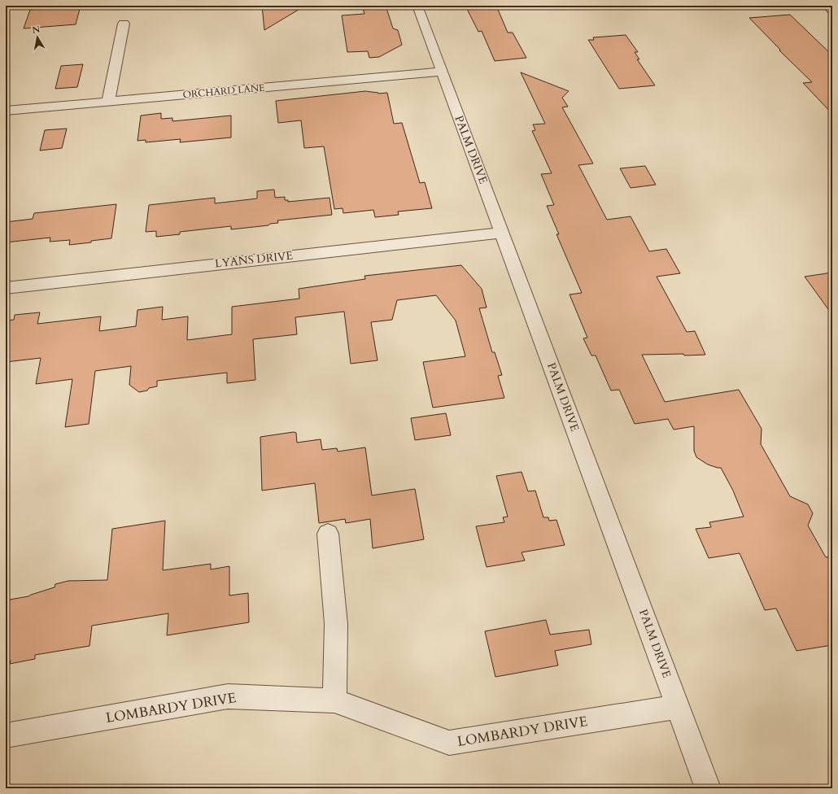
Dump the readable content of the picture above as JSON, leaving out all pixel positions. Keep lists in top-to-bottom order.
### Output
{
  "streets": {
    "street": [
      "ORCHARD LANE",
      "PALM DRIVE",
      "LYANS DRIVE",
      "LOMBARDY DRIVE"
    ]
  },
  "crossings": [
    ["ORCHARD LANE", "PALM DRIVE"],
    ["PALM DRIVE", "LYANS DRIVE"],
    ["PALM DRIVE", "LOMBARDY DRIVE"]
  ],
  "north": "top"
}
